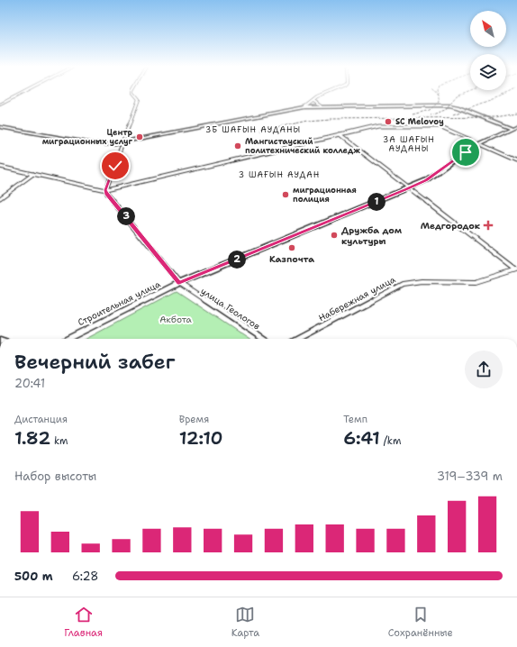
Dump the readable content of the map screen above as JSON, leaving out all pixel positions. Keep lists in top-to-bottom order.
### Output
{
  "streets": {
    "main road": ["Строительная улица"],
    "street": ["Набережная улица", "улица Геологов"]
  },
  "crossings": [
    ["Строительная улица", "улица Геологов"]
  ],
  "districts": ["3Б ШАҒЫН АУДАНЫ", "3А ШАҒЫН АУДАНЫ", "3 ШАҒЫН АУДАН"],
  "parks": ["Акбота"],
  "places": {
    "other": [
      "SC Melovoy",
      "Центр миграционных услуг",
      "Мангистауский политехнический колледж",
      "миграционная полиция",
      "Дружба дом культуры",
      "Казпочта"
    ],
    "health": ["Медгородок"]
  },
  "north": "top left",
  "page": {
    "pins": ["1", "3", "2"],
    "heading": ["Вечерний забег", "20:41"],
    "stats": [
      ["Дистанция", "1.82 km"],
      ["Время", "12:10"],
      ["Темп", "6:41 /km"]
    ],
    "chart": ["Набор высоты", "319–339 m"],
    "list": [
      {
        "name": "500 m",
        "note": "6:28"
      }
    ],
    "tabs": ["Главная", "Карта", "Сохранённые"]
  }
}
